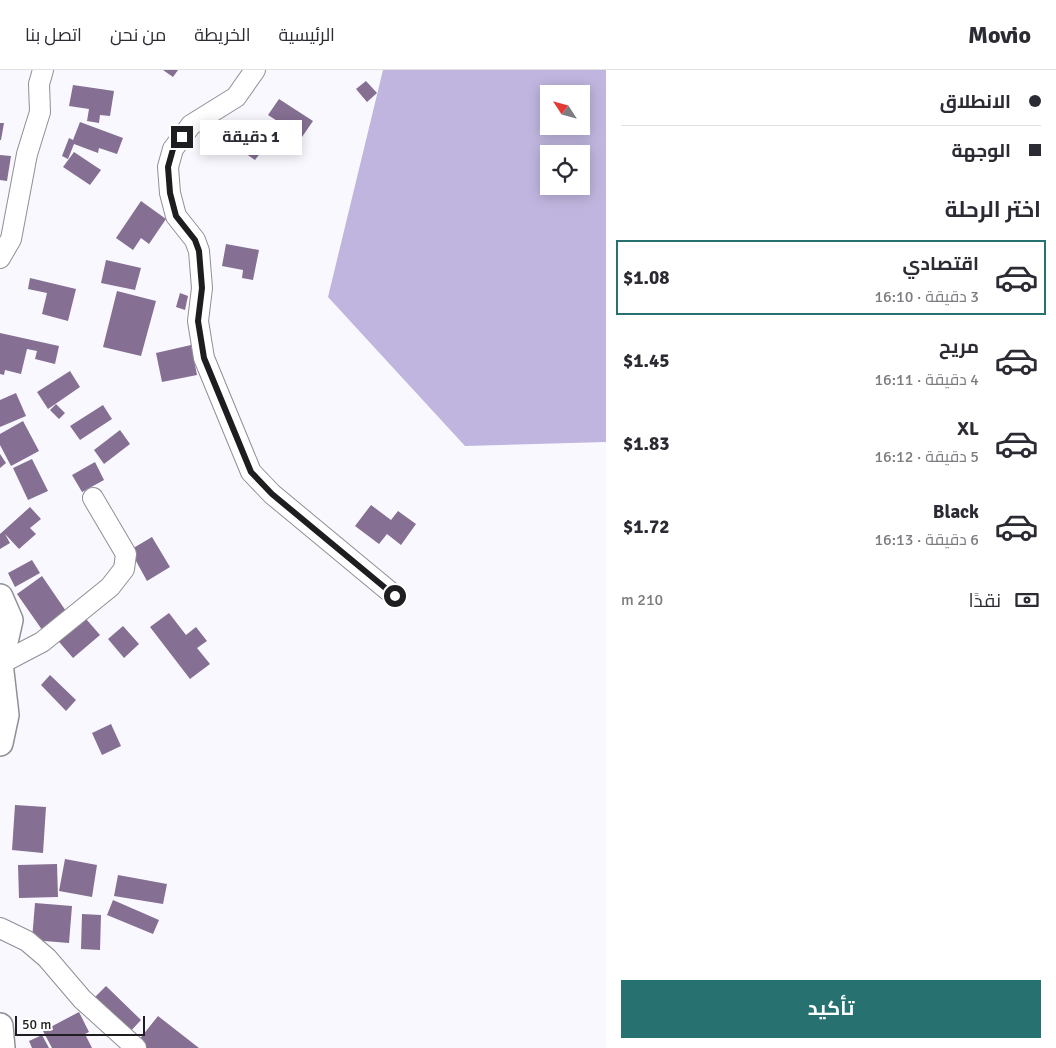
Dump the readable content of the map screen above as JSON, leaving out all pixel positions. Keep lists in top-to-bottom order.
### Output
{
  "scale_bar": "50 m",
  "north": "top left",
  "page": {
    "header": "Movio",
    "nav": [
      "الرئيسية",
      "الخريطة",
      "من نحن",
      "اتصل بنا"
    ],
    "banner": ["الانطلاق", "الوجهة"],
    "bubble": "1 دقيقة",
    "heading": "اختر الرحلة",
    "list": [
      {
        "name": "اقتصادي",
        "note": "3 دقيقة · 16:10",
        "value": "$1.08"
      },
      {
        "name": "مريح",
        "note": "4 دقيقة · 16:11",
        "value": "$1.45"
      },
      {
        "name": "XL",
        "note": "5 دقيقة · 16:12",
        "value": "$1.83"
      },
      {
        "name": "Black",
        "note": "6 دقيقة · 16:13",
        "value": "$1.72"
      }
    ],
    "pay": ["نقدًا", "210 m"],
    "buttons": "تأكيد",
    "scale": "50 m"
  }
}
